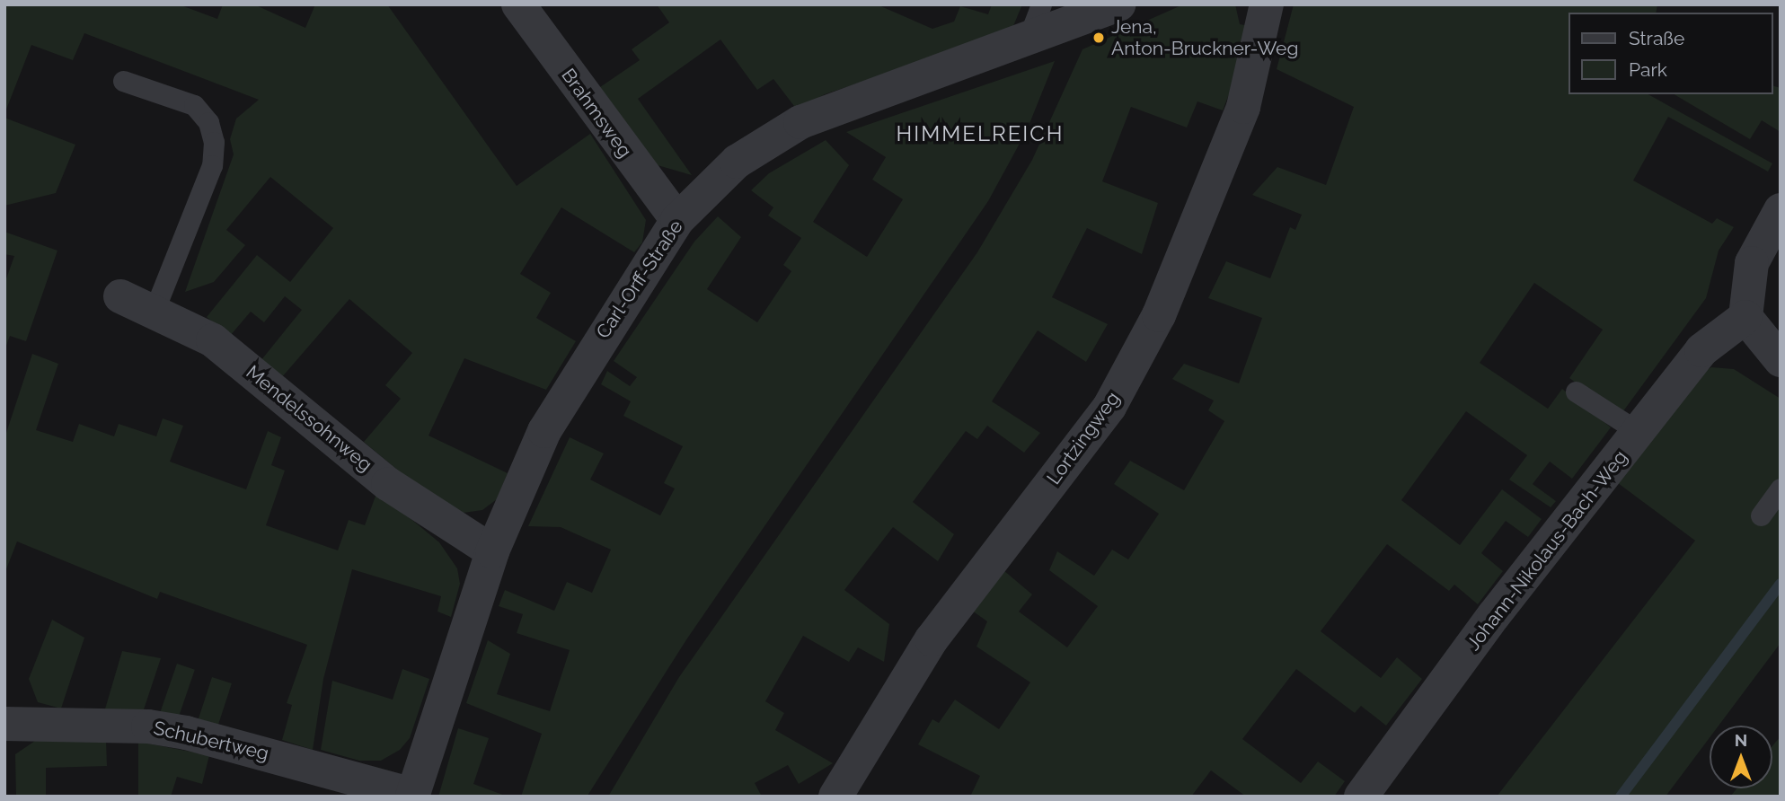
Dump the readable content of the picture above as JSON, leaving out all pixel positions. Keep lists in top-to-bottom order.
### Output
{
  "streets": {
    "street": [
      "Brahmsweg",
      "Carl-Orff-Straße",
      "Mendelssohnweg",
      "Lortzingweg",
      "Johann-Nikolaus-Bach-Weg",
      "Schubertweg"
    ]
  },
  "crossings": [
    ["Brahmsweg", "Carl-Orff-Straße"],
    ["Carl-Orff-Straße", "Mendelssohnweg"],
    ["Carl-Orff-Straße", "Schubertweg"]
  ],
  "districts": ["HIMMELREICH"],
  "places": ["Jena, Anton-Bruckner-Weg"],
  "legend": ["Straße", "Park"],
  "north": "top"
}
